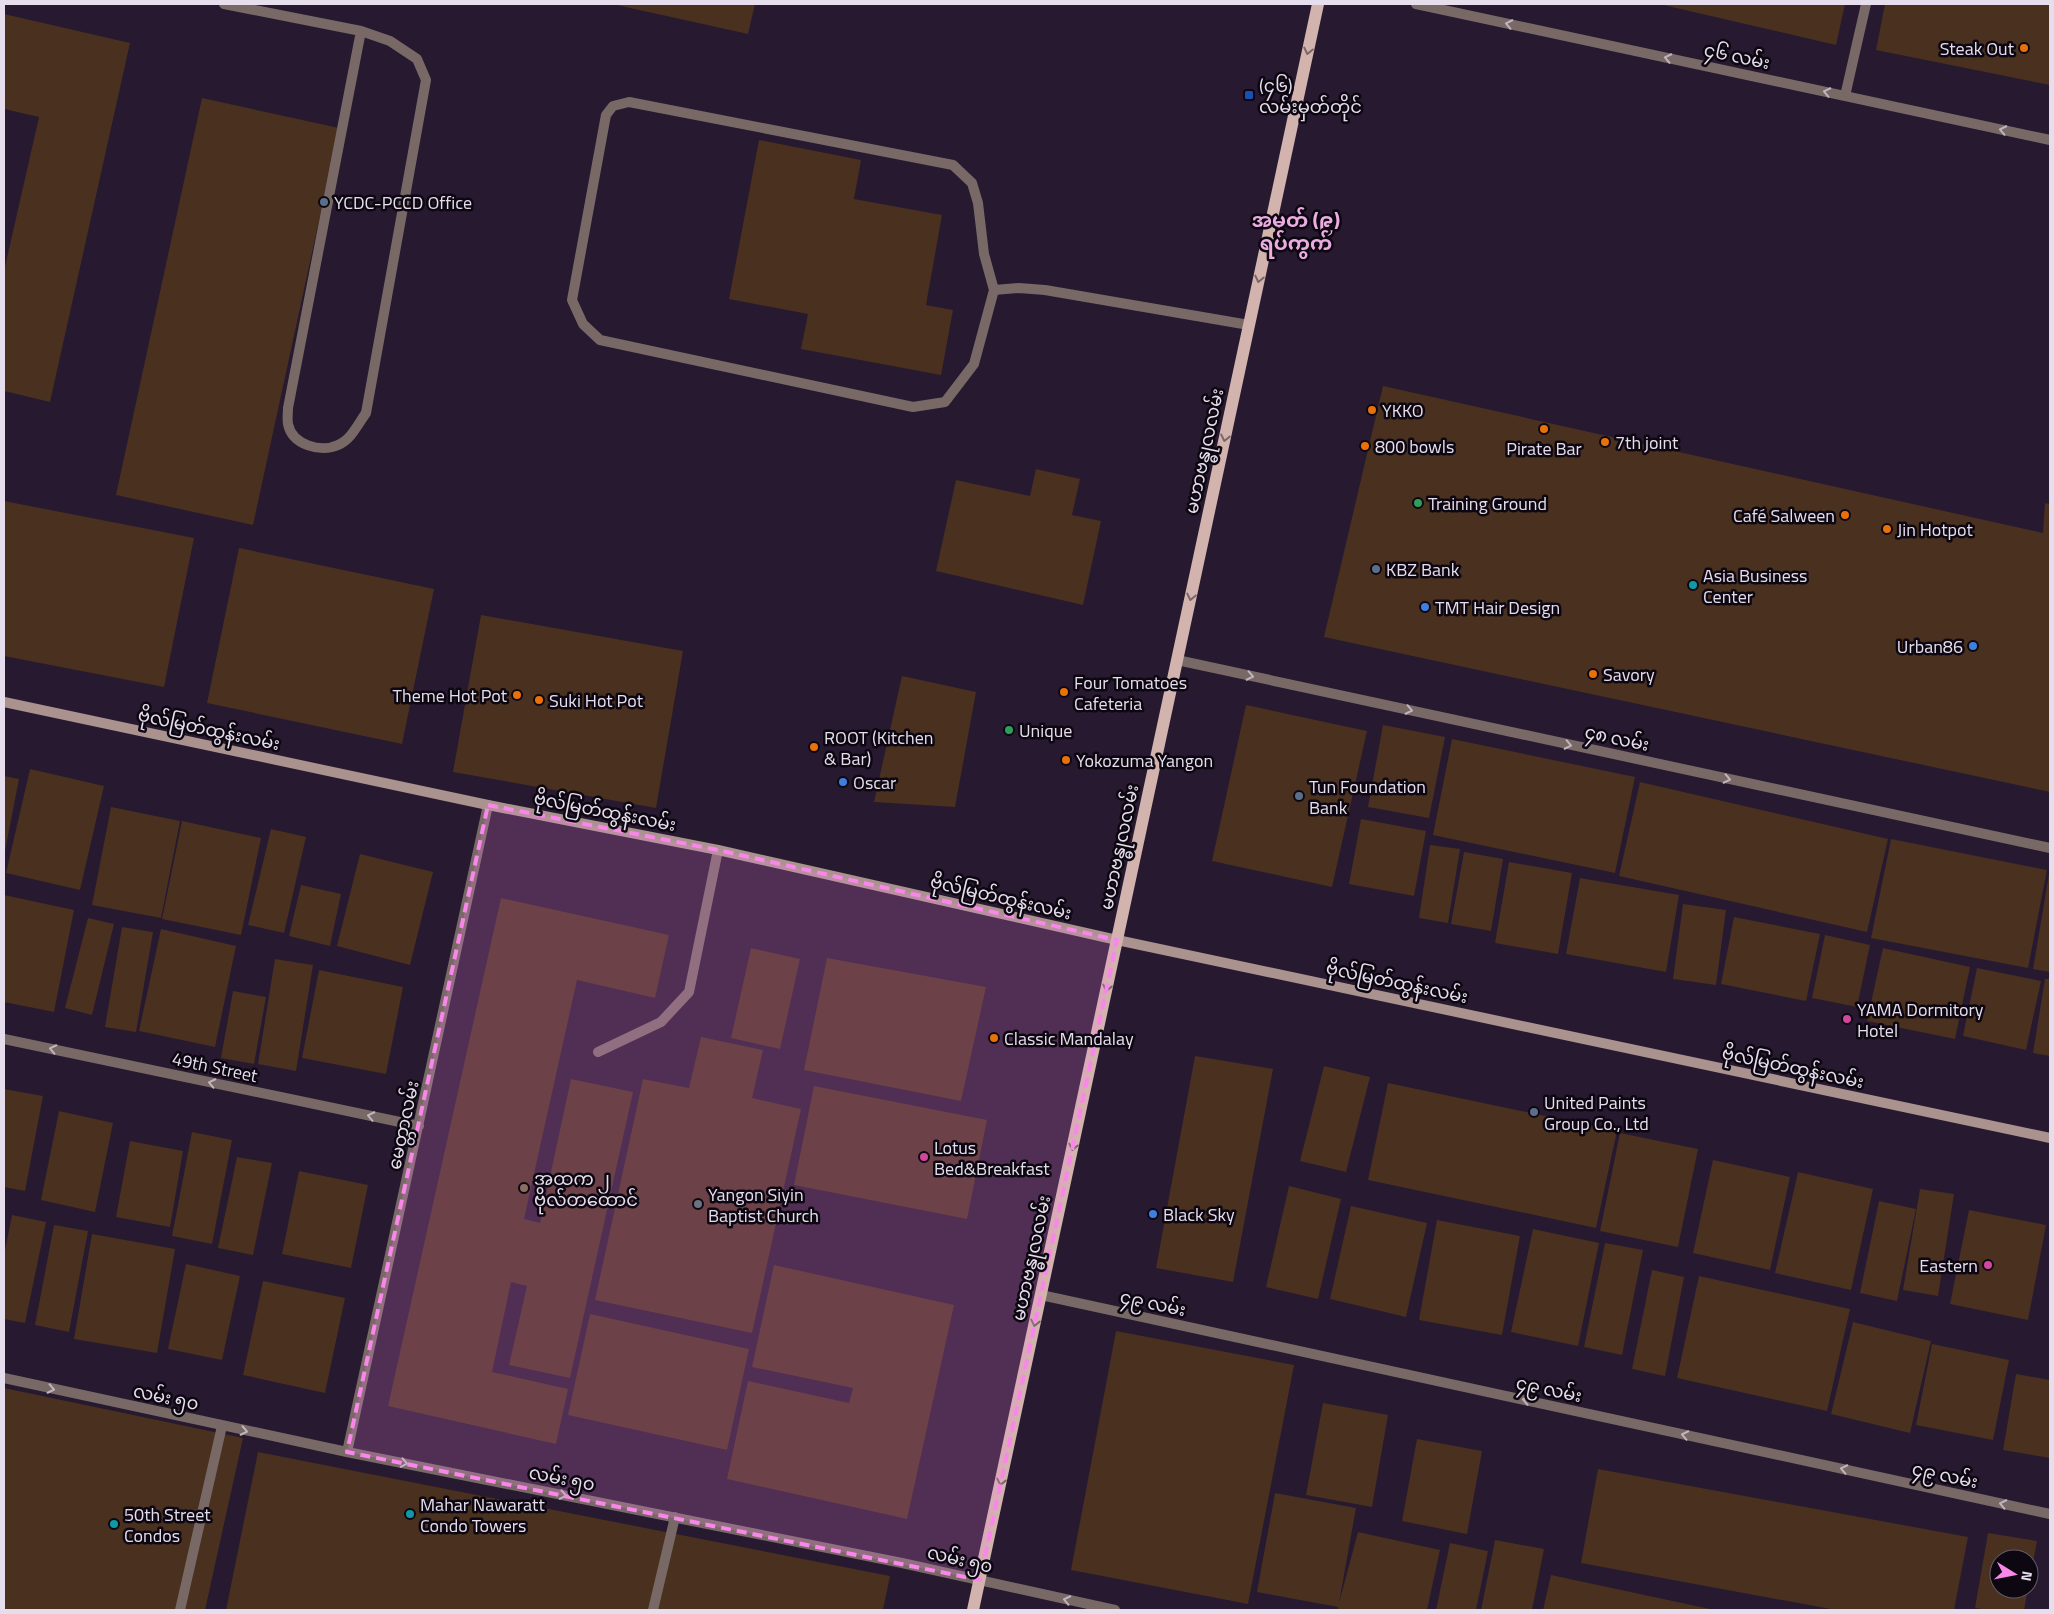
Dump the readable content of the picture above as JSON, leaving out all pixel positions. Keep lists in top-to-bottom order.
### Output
{
  "streets": {
    "main road": ["မဟာဗန္ဓုလလမ်း", "ဗိုလ်မြတ်ထွန်းလမ်း"],
    "street": [
      "၄၆ လမ်း",
      "၄၈ လမ်း",
      "49th Street",
      "မေတ္တာလမ်း",
      "၄၉ လမ်း",
      "လမ်း ၅၀"
    ]
  },
  "crossings": [
    ["မဟာဗန္ဓုလလမ်း", "ဗိုလ်မြတ်ထွန်းလမ်း"],
    ["မဟာဗန္ဓုလလမ်း", "၄၈ လမ်း"],
    ["မဟာဗန္ဓုလလမ်း", "၄၉ လမ်း"],
    ["မဟာဗန္ဓုလလမ်း", "လမ်း ၅၀"],
    ["ဗိုလ်မြတ်ထွန်းလမ်း", "မေတ္တာလမ်း"],
    ["49th Street", "မေတ္တာလမ်း"],
    ["မေတ္တာလမ်း", "လမ်း ၅၀"]
  ],
  "one_way": [
    "၄၆ လမ်း",
    "မဟာဗန္ဓုလလမ်း",
    "၄၈ လမ်း",
    "49th Street",
    "၄၉ လမ်း"
  ],
  "districts": ["အမှတ် (၉) ရပ်ကွက်"],
  "places": {
    "other": [
      "Steak Out",
      "YCDC-PCCD Office",
      "YKKO",
      "Pirate Bar",
      "7th joint",
      "800 bowls",
      "Training Ground",
      "Café Salween",
      "Jin Hotpot",
      "KBZ Bank",
      "Asia Business Center",
      "TMT Hair Design",
      "Urban86",
      "Savory",
      "Four Tomatoes Cafeteria",
      "Theme Hot Pot",
      "Suki Hot Pot",
      "Unique",
      "ROOT (Kitchen & Bar)",
      "Yokozuma Yangon",
      "Oscar",
      "Tun Foundation Bank",
      "YAMA Dormitory Hotel",
      "Classic Mandalay",
      "United Paints Group Co., Ltd",
      "Lotus Bed&Breakfast",
      "အထက ၂ ဗိုလ်တထောင်",
      "Yangon Siyin Baptist Church",
      "Black Sky",
      "Eastern",
      "Mahar Nawaratt Condo Towers",
      "50th Street Condos"
    ],
    "transit": ["(၄၆) လမ်းမှတ်တိုင်"]
  },
  "north": "right"
}
